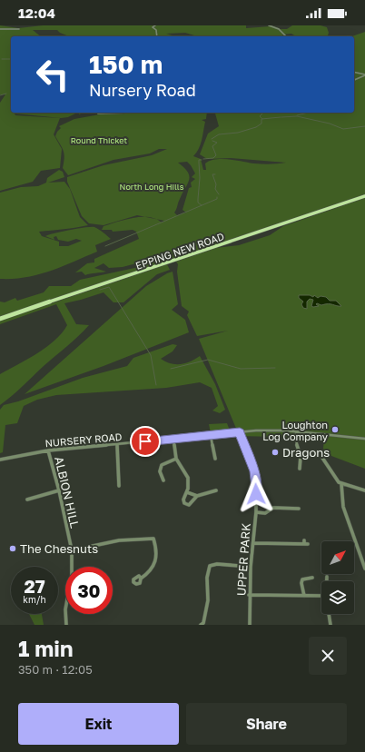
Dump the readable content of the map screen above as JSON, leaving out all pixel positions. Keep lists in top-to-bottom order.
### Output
{
  "streets": {
    "main road": ["EPPING NEW ROAD"],
    "street": ["NURSERY ROAD", "ALBION HILL", "UPPER PARK"]
  },
  "crossings": [
    ["NURSERY ROAD", "ALBION HILL"],
    ["NURSERY ROAD", "UPPER PARK"]
  ],
  "parks": ["Round Thicket", "North Long Hills"],
  "places": ["Loughton Log Company", "Dragons", "The Chesnuts"],
  "north": "top right",
  "page": {
    "status": "12:04",
    "turn": ["150 m", "Nursery Road"],
    "speed": "27 km/h",
    "limit": "30",
    "heading": ["1 min", "350 m · 12:05"],
    "buttons": ["Exit", "Share"]
  }
}
